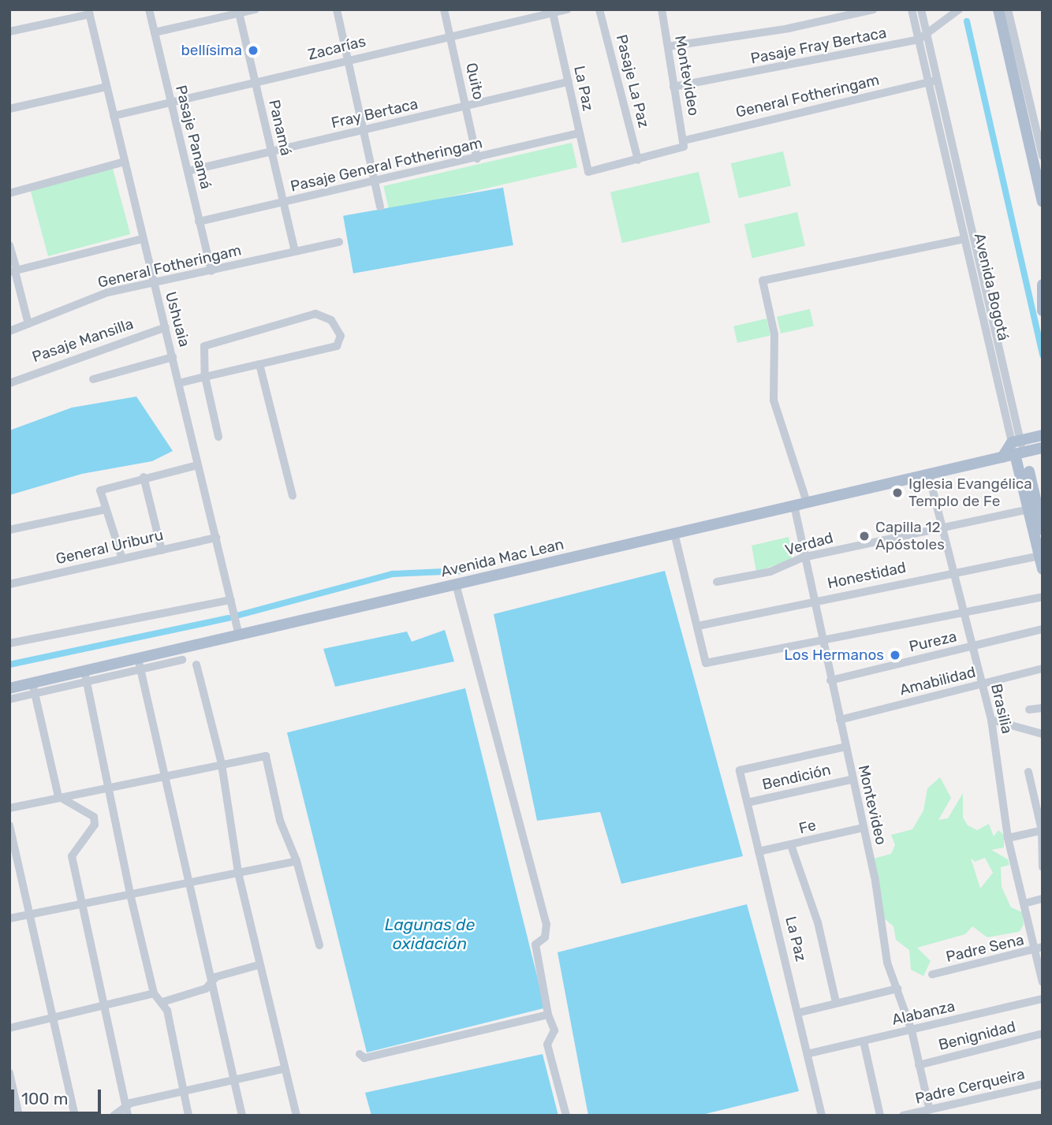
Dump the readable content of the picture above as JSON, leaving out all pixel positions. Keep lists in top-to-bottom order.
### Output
{
  "streets": {
    "main road": ["Avenida Bogotá", "Avenida Mac Lean"],
    "street": [
      "Pasaje Fray Bertaca",
      "Zacarías",
      "Montevideo",
      "Quito",
      "Pasaje La Paz",
      "La Paz",
      "General Fotheringam",
      "Fray Bertaca",
      "Panamá",
      "Pasaje Panamá",
      "Pasaje General Fotheringam",
      "Ushuaia",
      "Pasaje Mansilla",
      "Verdad",
      "General Uriburu",
      "Honestidad",
      "Pureza",
      "Amabilidad",
      "Brasilia",
      "Bendición",
      "Fe",
      "Padre Sena",
      "Alabanza",
      "Benignidad",
      "Padre Cerqueira"
    ]
  },
  "crossings": [
    ["Pasaje Fray Bertaca", "Montevideo"],
    ["Pasaje Fray Bertaca", "Avenida Bogotá"],
    ["Zacarías", "Quito"],
    ["Zacarías", "La Paz"],
    ["Zacarías", "Panamá"],
    ["Zacarías", "Pasaje Panamá"],
    ["Zacarías", "Ushuaia"],
    ["Montevideo", "La Paz"],
    ["Montevideo", "General Fotheringam"],
    ["Montevideo", "Verdad"],
    ["Montevideo", "Avenida Mac Lean"],
    ["Montevideo", "Honestidad"],
    ["Montevideo", "Pureza"],
    ["Montevideo", "Amabilidad"],
    ["Montevideo", "Bendición"],
    ["Montevideo", "Fe"],
    ["Montevideo", "Alabanza"],
    ["Montevideo", "Benignidad"],
    ["Montevideo", "Padre Cerqueira"],
    ["Quito", "Fray Bertaca"],
    ["Quito", "Pasaje General Fotheringam"],
    ["Pasaje La Paz", "General Fotheringam"],
    ["La Paz", "General Fotheringam"],
    ["La Paz", "Fray Bertaca"],
    ["La Paz", "Pasaje General Fotheringam"],
    ["La Paz", "Bendición"],
    ["La Paz", "Fe"],
    ["La Paz", "Alabanza"],
    ["General Fotheringam", "Panamá"],
    ["General Fotheringam", "Pasaje Panamá"],
    ["General Fotheringam", "Avenida Bogotá"],
    ["General Fotheringam", "Ushuaia"],
    ["Fray Bertaca", "Panamá"],
    ["Fray Bertaca", "Pasaje Panamá"],
    ["Panamá", "Pasaje General Fotheringam"],
    ["Pasaje Panamá", "Pasaje General Fotheringam"],
    ["Avenida Bogotá", "Verdad"],
    ["Avenida Bogotá", "Avenida Mac Lean"],
    ["Avenida Bogotá", "Honestidad"],
    ["Ushuaia", "Pasaje Mansilla"],
    ["Ushuaia", "General Uriburu"],
    ["Ushuaia", "Avenida Mac Lean"],
    ["Verdad", "Brasilia"],
    ["Avenida Mac Lean", "Brasilia"],
    ["Honestidad", "Brasilia"],
    ["Pureza", "Brasilia"],
    ["Amabilidad", "Brasilia"],
    ["Brasilia", "Padre Sena"]
  ],
  "water": ["Lagunas de oxidación"],
  "places": [
    "bellísima",
    "Iglesia Evangélica Templo de Fe",
    "Capilla 12 Apóstoles",
    "Los Hermanos"
  ],
  "scale_bar": "100 m"
}
